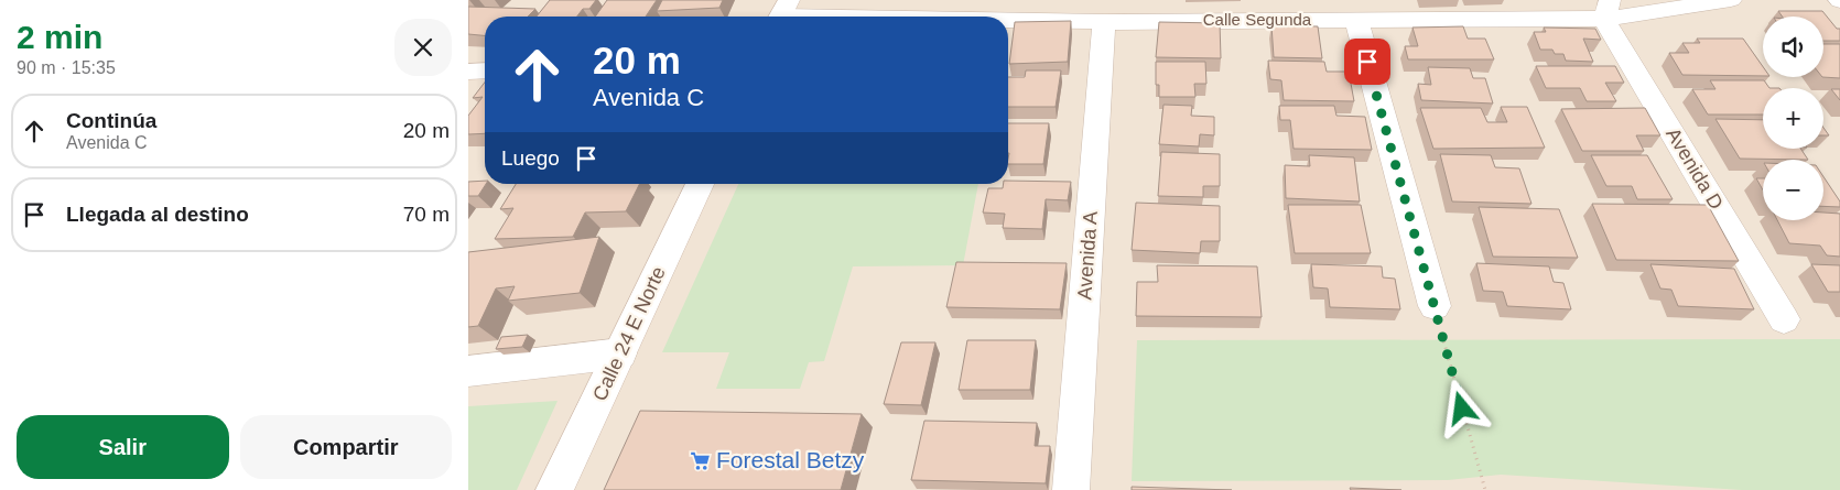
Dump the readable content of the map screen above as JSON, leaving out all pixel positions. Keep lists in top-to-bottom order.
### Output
{
  "streets": {
    "street": [
      "Calle Segunda",
      "Avenida D",
      "Avenida A",
      "Calle 24 E Norte"
    ]
  },
  "crossings": [
    ["Calle Segunda", "Avenida D"],
    ["Calle Segunda", "Avenida A"]
  ],
  "places": {
    "supermarket": ["Forestal Betzy"]
  },
  "page": {
    "heading": ["2 min", "90 m · 15:35"],
    "map_buttons": ["+", "−"],
    "turn": ["20 m", "Avenida C"],
    "list": [
      {
        "name": "Continúa",
        "note": "Avenida C",
        "value": "20 m"
      },
      {
        "name": "Llegada al destino",
        "value": "70 m"
      }
    ],
    "then": "Luego",
    "buttons": ["Salir", "Compartir"]
  }
}
